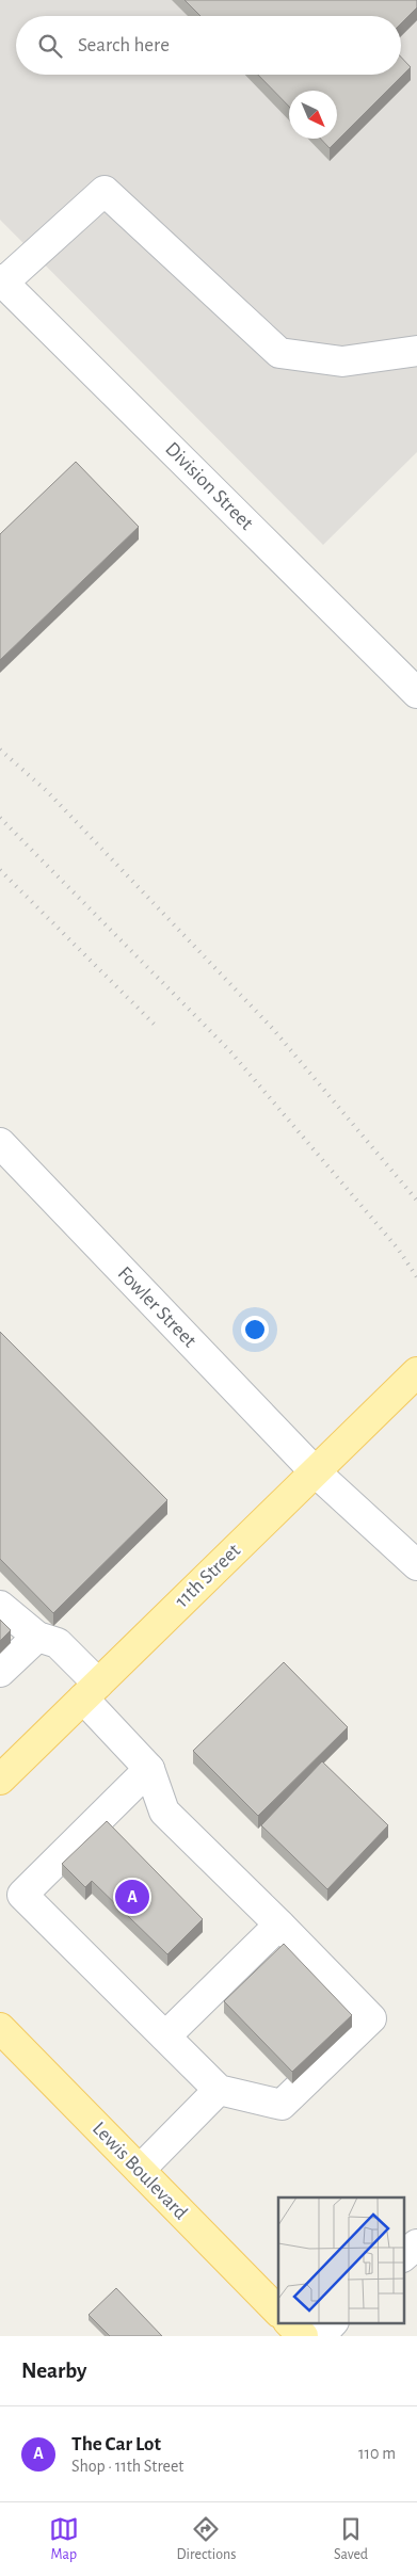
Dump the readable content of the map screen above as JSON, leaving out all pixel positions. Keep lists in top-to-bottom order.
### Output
{
  "streets": {
    "main road": ["11th Street", "Lewis Boulevard"],
    "street": ["Division Street", "Fowler Street"]
  },
  "crossings": [
    ["Fowler Street", "11th Street"]
  ],
  "north": "bottom right",
  "page": {
    "search": "Search here",
    "pins": "A",
    "heading": "Nearby",
    "list": [
      {
        "mark": "A",
        "name": "The Car Lot",
        "note": "Shop · 11th Street",
        "value": "110 m"
      }
    ],
    "nav": ["Map", "Directions", "Saved"]
  }
}
